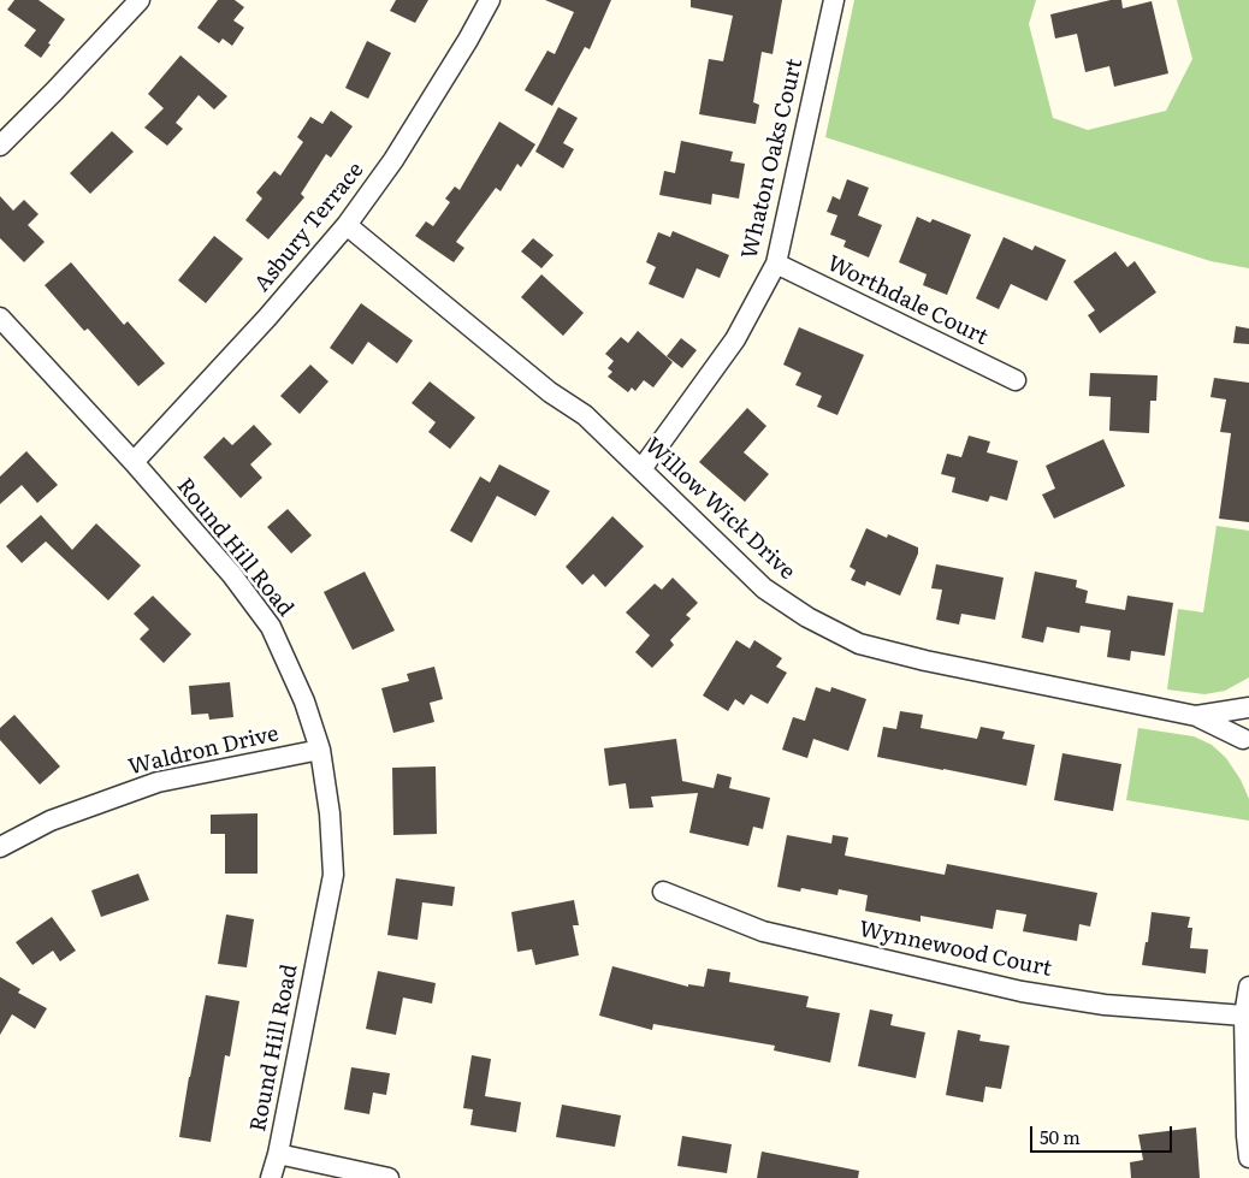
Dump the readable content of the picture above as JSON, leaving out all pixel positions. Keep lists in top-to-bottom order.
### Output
{
  "streets": {
    "street": [
      "Whaton Oaks Court",
      "Asbury Terrace",
      "Worthdale Court",
      "Willow Wick Drive",
      "Round Hill Road",
      "Waldron Drive",
      "Wynnewood Court"
    ]
  },
  "crossings": [
    ["Whaton Oaks Court", "Worthdale Court"],
    ["Whaton Oaks Court", "Willow Wick Drive"],
    ["Asbury Terrace", "Willow Wick Drive"],
    ["Asbury Terrace", "Round Hill Road"],
    ["Round Hill Road", "Waldron Drive"]
  ],
  "scale_bar": "50 m"
}
